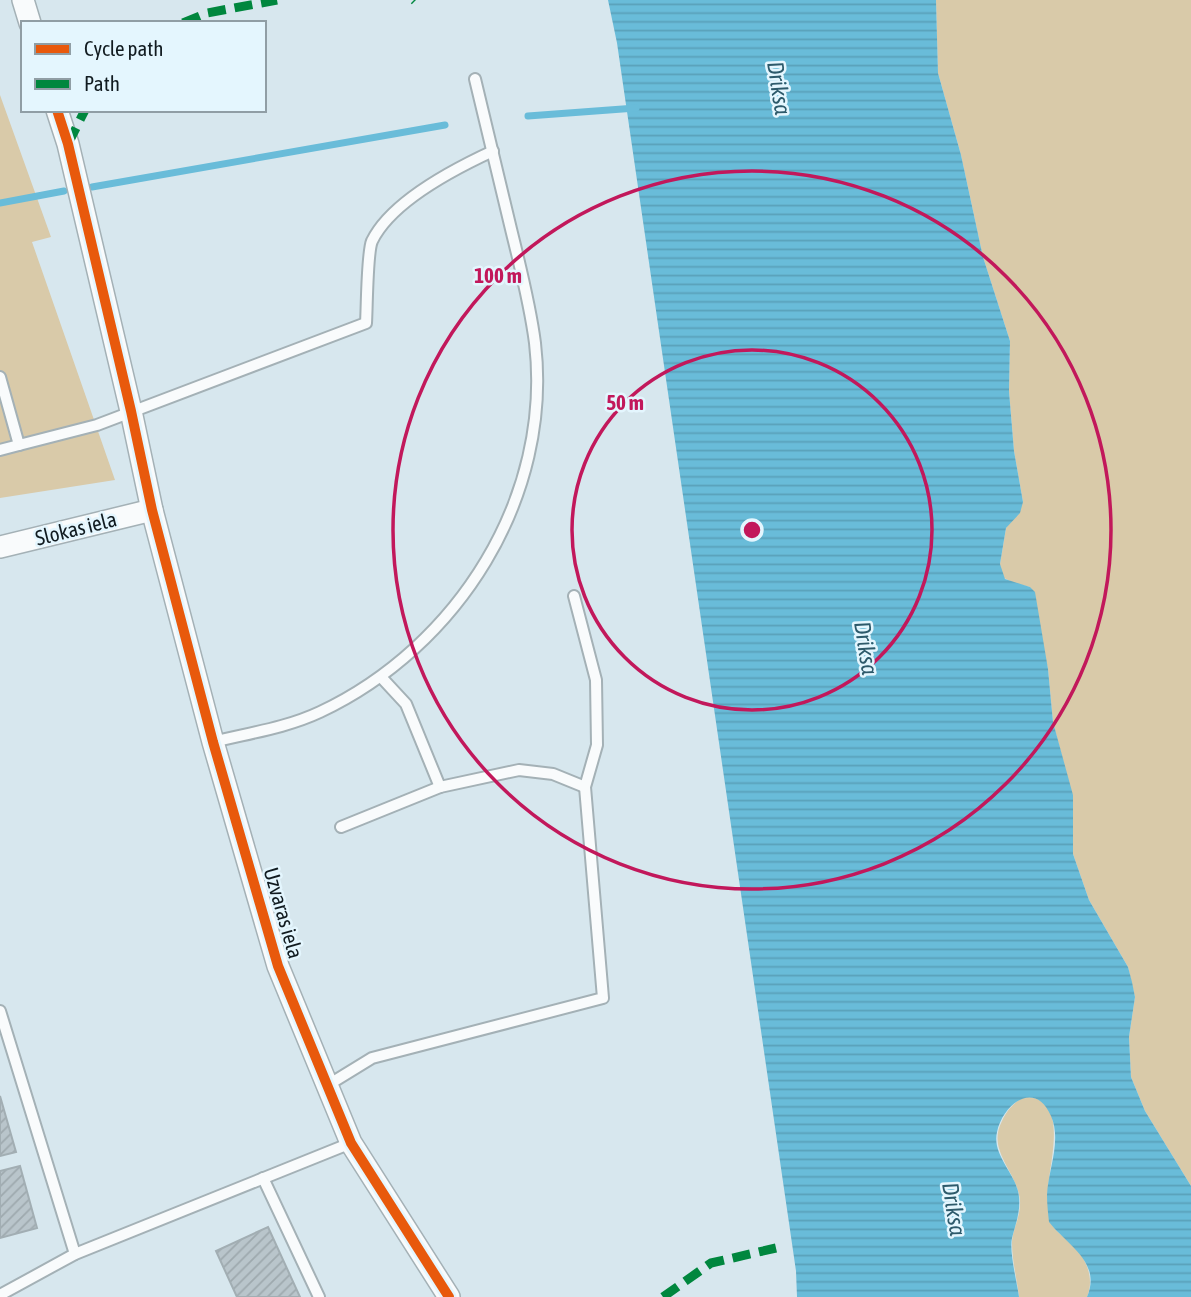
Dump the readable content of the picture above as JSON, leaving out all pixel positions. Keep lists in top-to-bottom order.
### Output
{
  "streets": {
    "street": ["Slokas iela", "Uzvaras iela"]
  },
  "crossings": [
    ["Slokas iela", "Uzvaras iela"]
  ],
  "water": ["Driksa"],
  "legend": ["Cycle path", "Path"],
  "rings": ["100 m", "50 m"]
}
